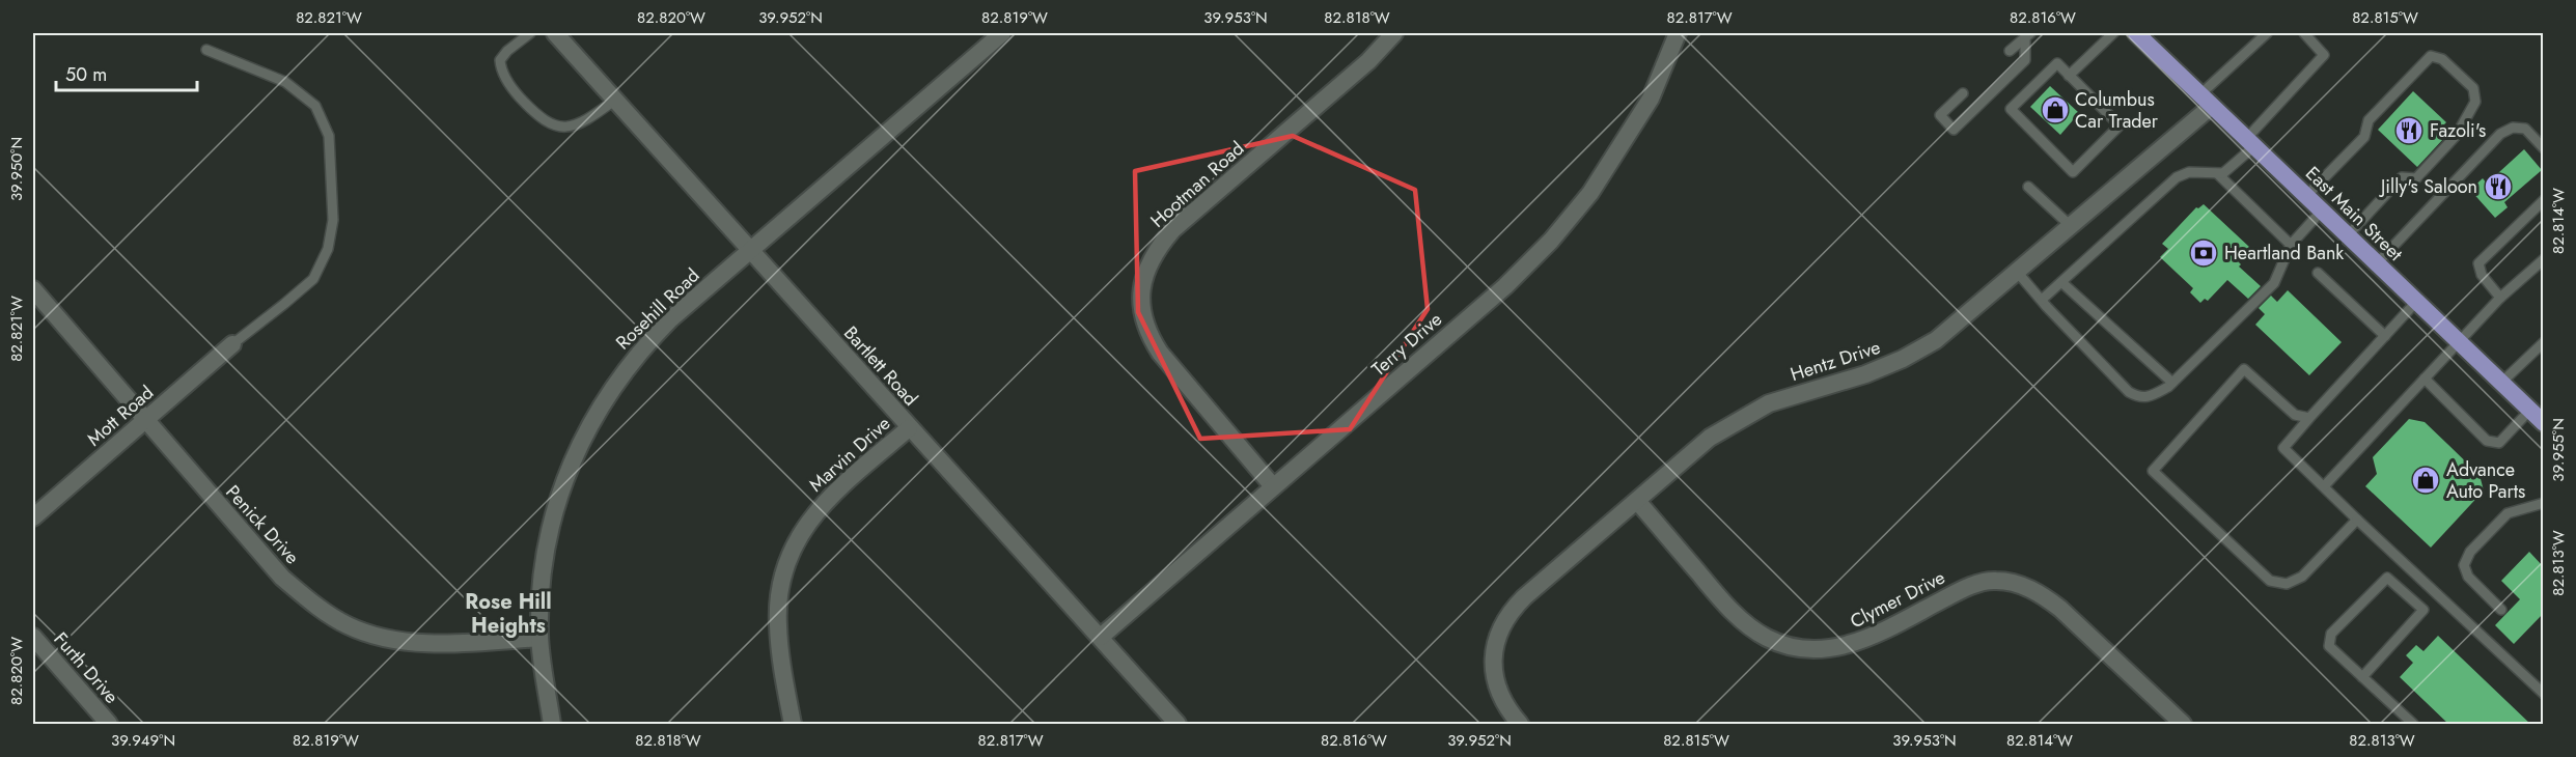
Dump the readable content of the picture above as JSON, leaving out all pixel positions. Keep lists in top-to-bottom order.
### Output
{
  "streets": {
    "main road": ["East Main Street"],
    "street": [
      "Hootman Road",
      "Rosehill Road",
      "Terry Drive",
      "Hentz Drive",
      "Bartlett Road",
      "Mott Road",
      "Marvin Drive",
      "Penick Drive",
      "Clymer Drive",
      "Furth Drive"
    ]
  },
  "crossings": [
    ["Hootman Road", "Terry Drive"],
    ["East Main Street", "Hentz Drive"],
    ["Rosehill Road", "Bartlett Road"],
    ["Rosehill Road", "Penick Drive"],
    ["Terry Drive", "Bartlett Road"],
    ["Hentz Drive", "Clymer Drive"],
    ["Bartlett Road", "Marvin Drive"],
    ["Mott Road", "Penick Drive"]
  ],
  "districts": ["Rose Hill Heights"],
  "places": {
    "shop": ["Columbus Car Trader", "Advance Auto Parts"],
    "restaurant": ["Fazoli's", "Jilly's Saloon"],
    "bank": ["Heartland Bank"]
  },
  "scale_bar": "50 m",
  "coordinates": [
    "82.821°W",
    "82.820°W",
    "39.952°N",
    "82.819°W",
    "39.953°N",
    "82.818°W",
    "82.817°W",
    "82.816°W",
    "82.815°W",
    "39.950°N",
    "82.814°W",
    "39.955°N",
    "82.813°W",
    "39.949°N"
  ]
}
